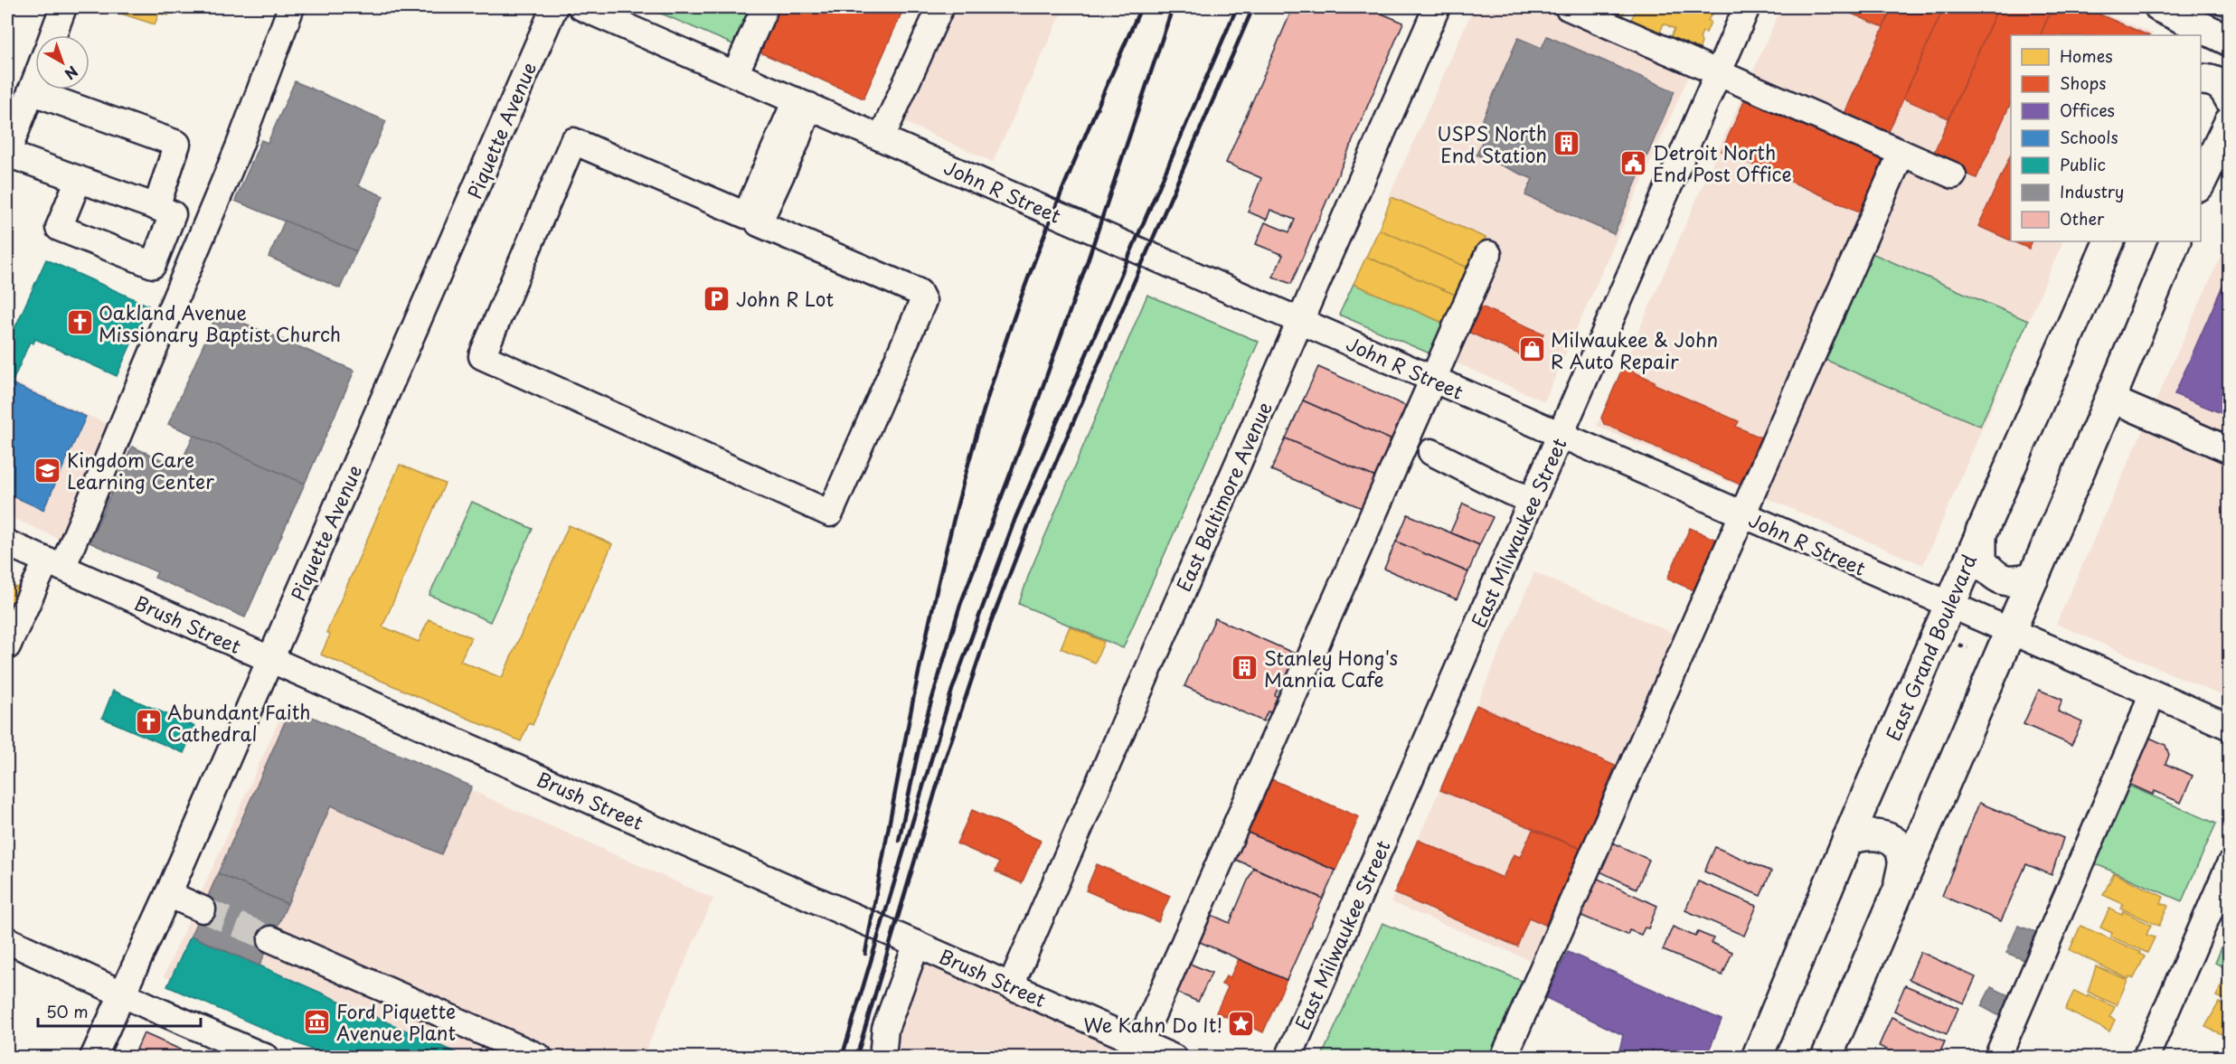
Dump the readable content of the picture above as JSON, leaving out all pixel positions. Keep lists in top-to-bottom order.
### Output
{
  "streets": {
    "main road": ["East Grand Boulevard"],
    "street": [
      "Piquette Avenue",
      "John R Street",
      "East Baltimore Avenue",
      "East Milwaukee Street",
      "Brush Street"
    ]
  },
  "crossings": [
    ["Piquette Avenue", "Brush Street"],
    ["John R Street", "East Baltimore Avenue"],
    ["John R Street", "East Milwaukee Street"],
    ["John R Street", "East Grand Boulevard"],
    ["East Baltimore Avenue", "Brush Street"]
  ],
  "places": {
    "building": ["USPS North End Station", "Stanley Hong's Mannia Cafe"],
    "public building": ["Detroit North End Post Office"],
    "parking": ["John R Lot"],
    "church": ["Oakland Avenue Missionary Baptist Church", "Abundant Faith Cathedral"],
    "shop": ["Milwaukee & John R Auto Repair"],
    "school or university": ["Kingdom Care Learning Center"],
    "museum": ["Ford Piquette Avenue Plant"],
    "place": ["We Kahn Do It!"]
  },
  "legend": [
    "Homes",
    "Shops",
    "Offices",
    "Schools",
    "Public",
    "Industry",
    "Other"
  ],
  "scale_bar": "50 m",
  "north": "bottom right"
}
